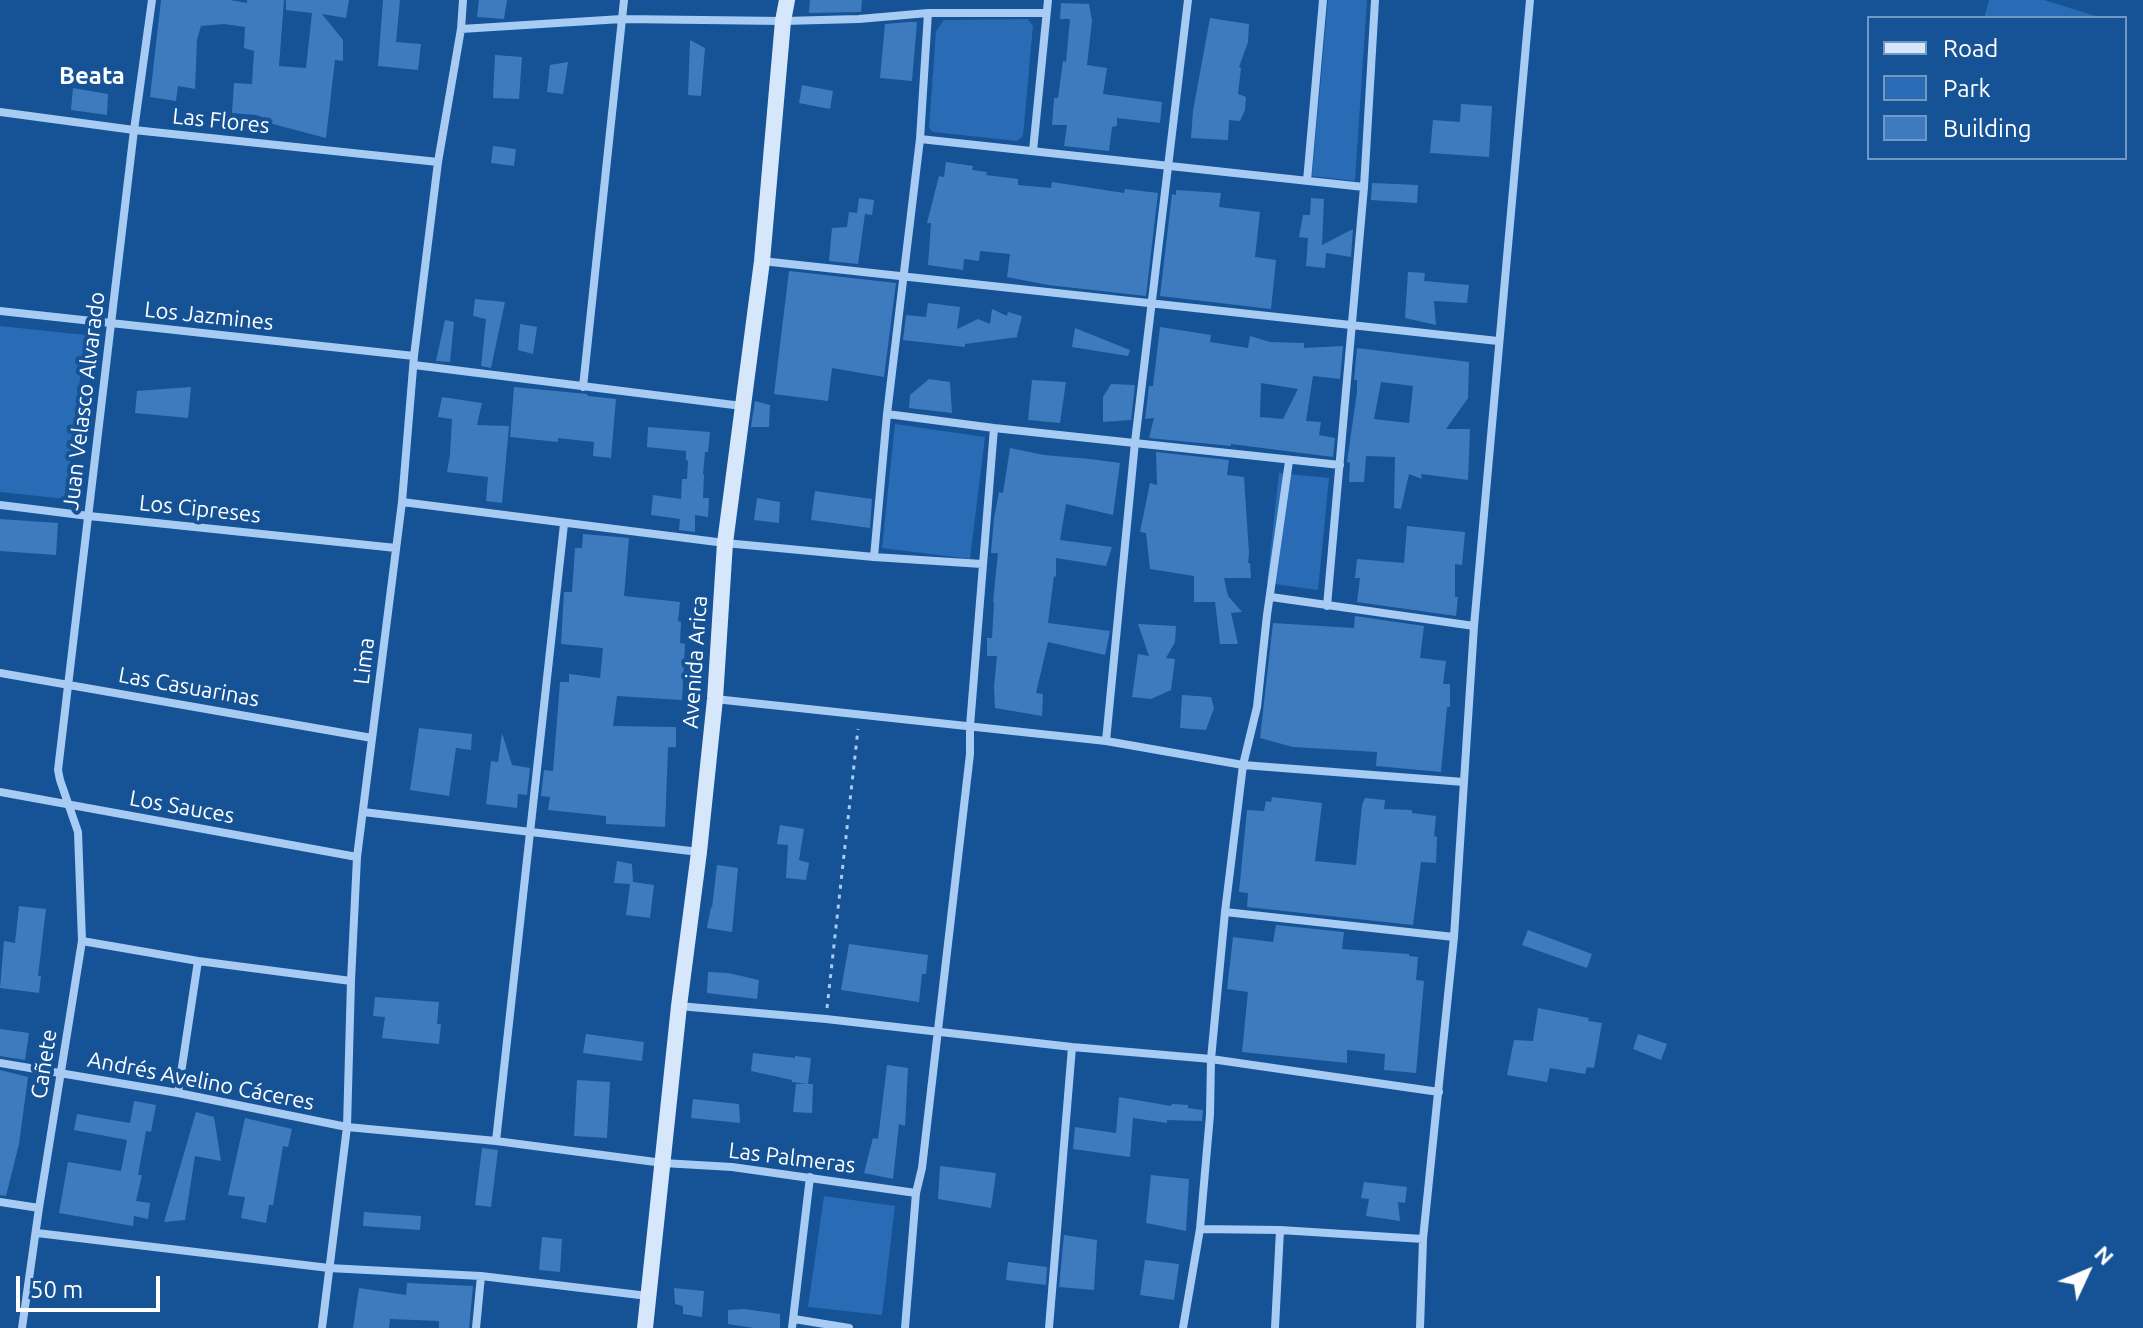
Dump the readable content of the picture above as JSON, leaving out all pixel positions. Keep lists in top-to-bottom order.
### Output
{
  "streets": {
    "street": [
      "Las Flores",
      "Los Jazmines",
      "Juan Velasco Alvarado",
      "Los Cipreses",
      "Lima",
      "Avenida Arica",
      "Las Casuarinas",
      "Los Sauces",
      "Cañete",
      "Andrés Avelino Cáceres",
      "Las Palmeras"
    ]
  },
  "crossings": [
    ["Las Flores", "Juan Velasco Alvarado"],
    ["Las Flores", "Lima"],
    ["Los Jazmines", "Juan Velasco Alvarado"],
    ["Los Jazmines", "Lima"],
    ["Los Jazmines", "Avenida Arica"],
    ["Juan Velasco Alvarado", "Los Cipreses"],
    ["Juan Velasco Alvarado", "Las Casuarinas"],
    ["Juan Velasco Alvarado", "Los Sauces"],
    ["Juan Velasco Alvarado", "Cañete"],
    ["Los Cipreses", "Lima"],
    ["Lima", "Las Casuarinas"],
    ["Lima", "Los Sauces"],
    ["Lima", "Andrés Avelino Cáceres"],
    ["Avenida Arica", "Las Palmeras"],
    ["Los Sauces", "Cañete"],
    ["Cañete", "Andrés Avelino Cáceres"],
    ["Andrés Avelino Cáceres", "Las Palmeras"]
  ],
  "districts": ["Beata"],
  "legend": ["Road", "Park", "Building"],
  "scale_bar": "50 m",
  "north": "top right"
}
